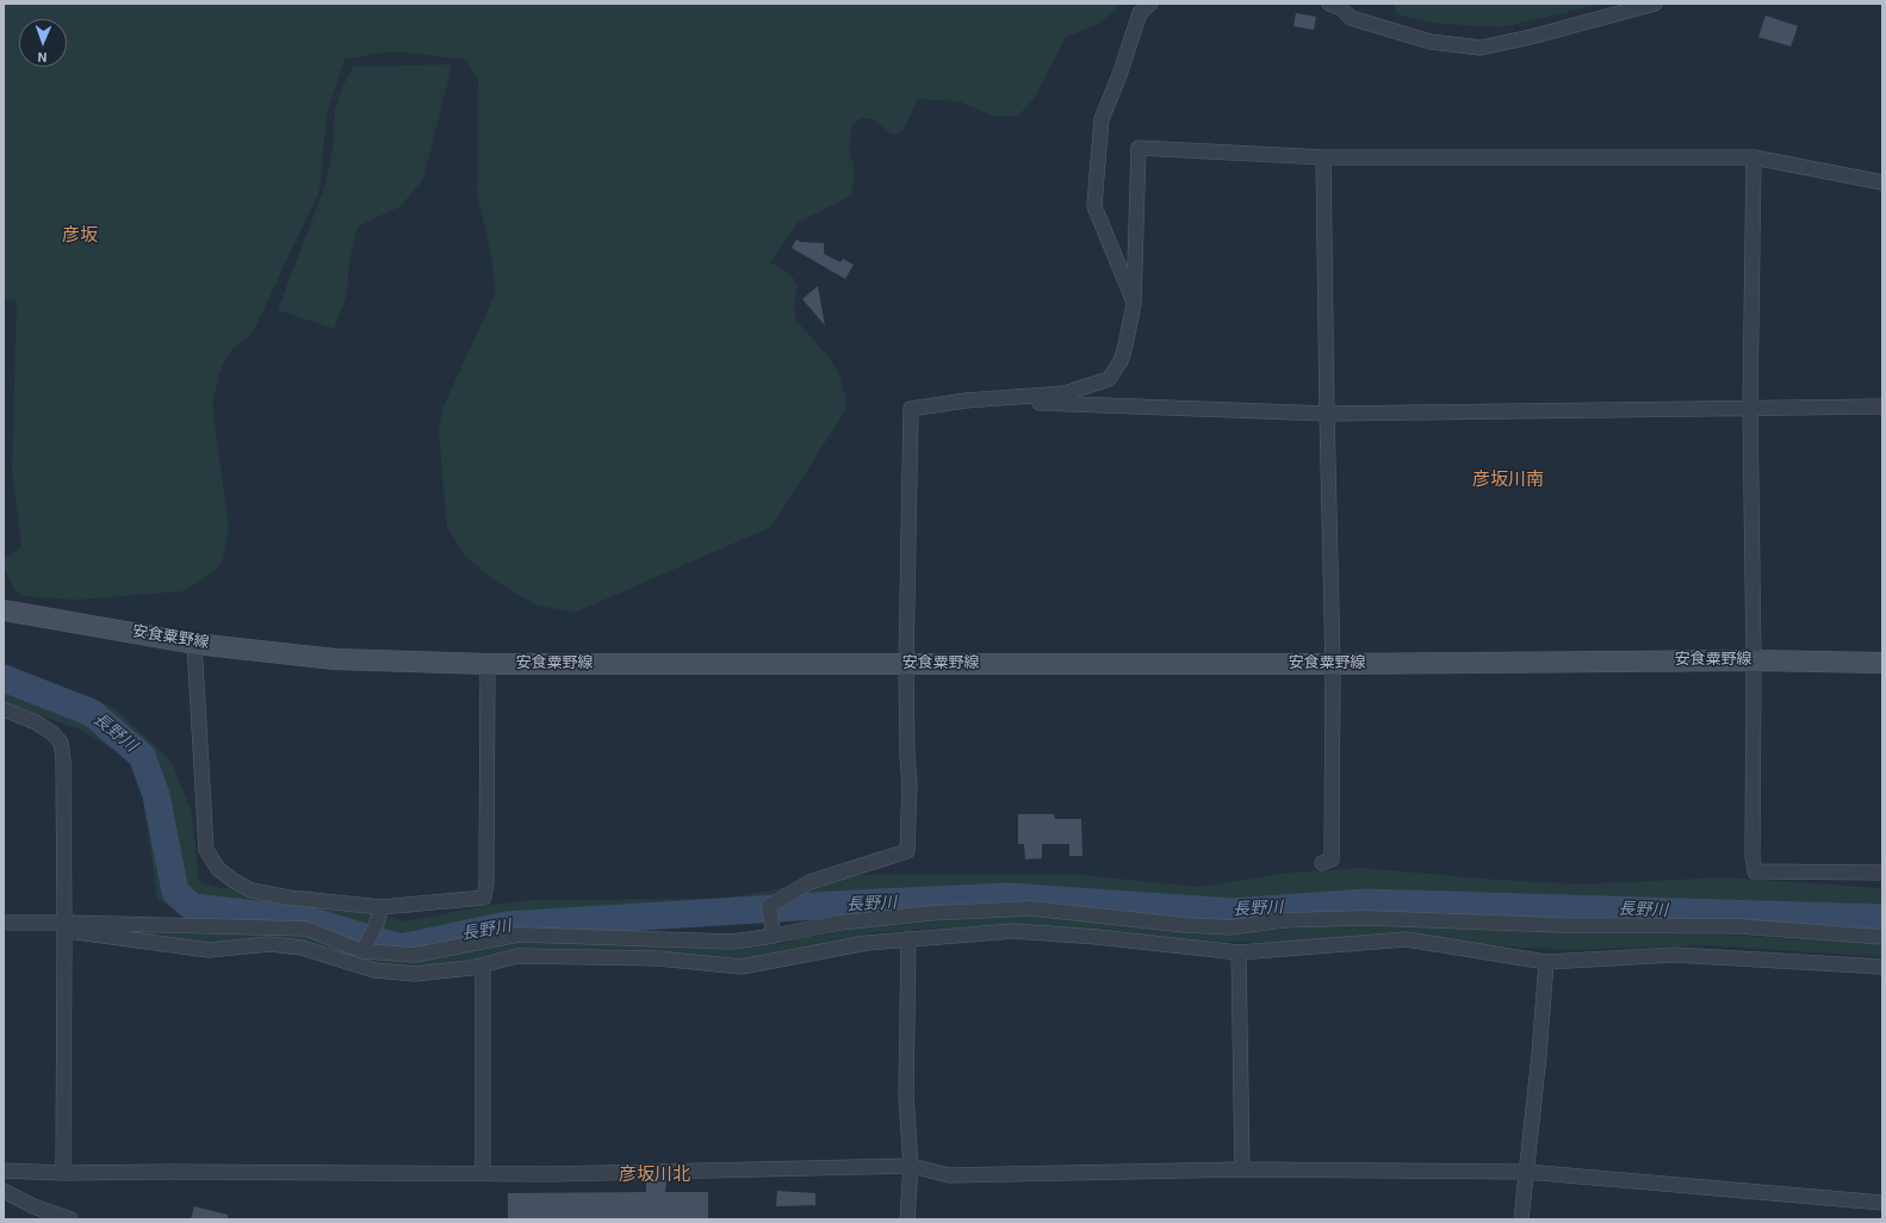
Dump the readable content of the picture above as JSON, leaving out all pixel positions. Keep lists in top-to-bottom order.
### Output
{
  "streets": {
    "main road": ["安食粟野線"]
  },
  "districts": ["彦坂", "彦坂川南", "彦坂川北"],
  "water": ["長野川"],
  "north": "bottom"
}
